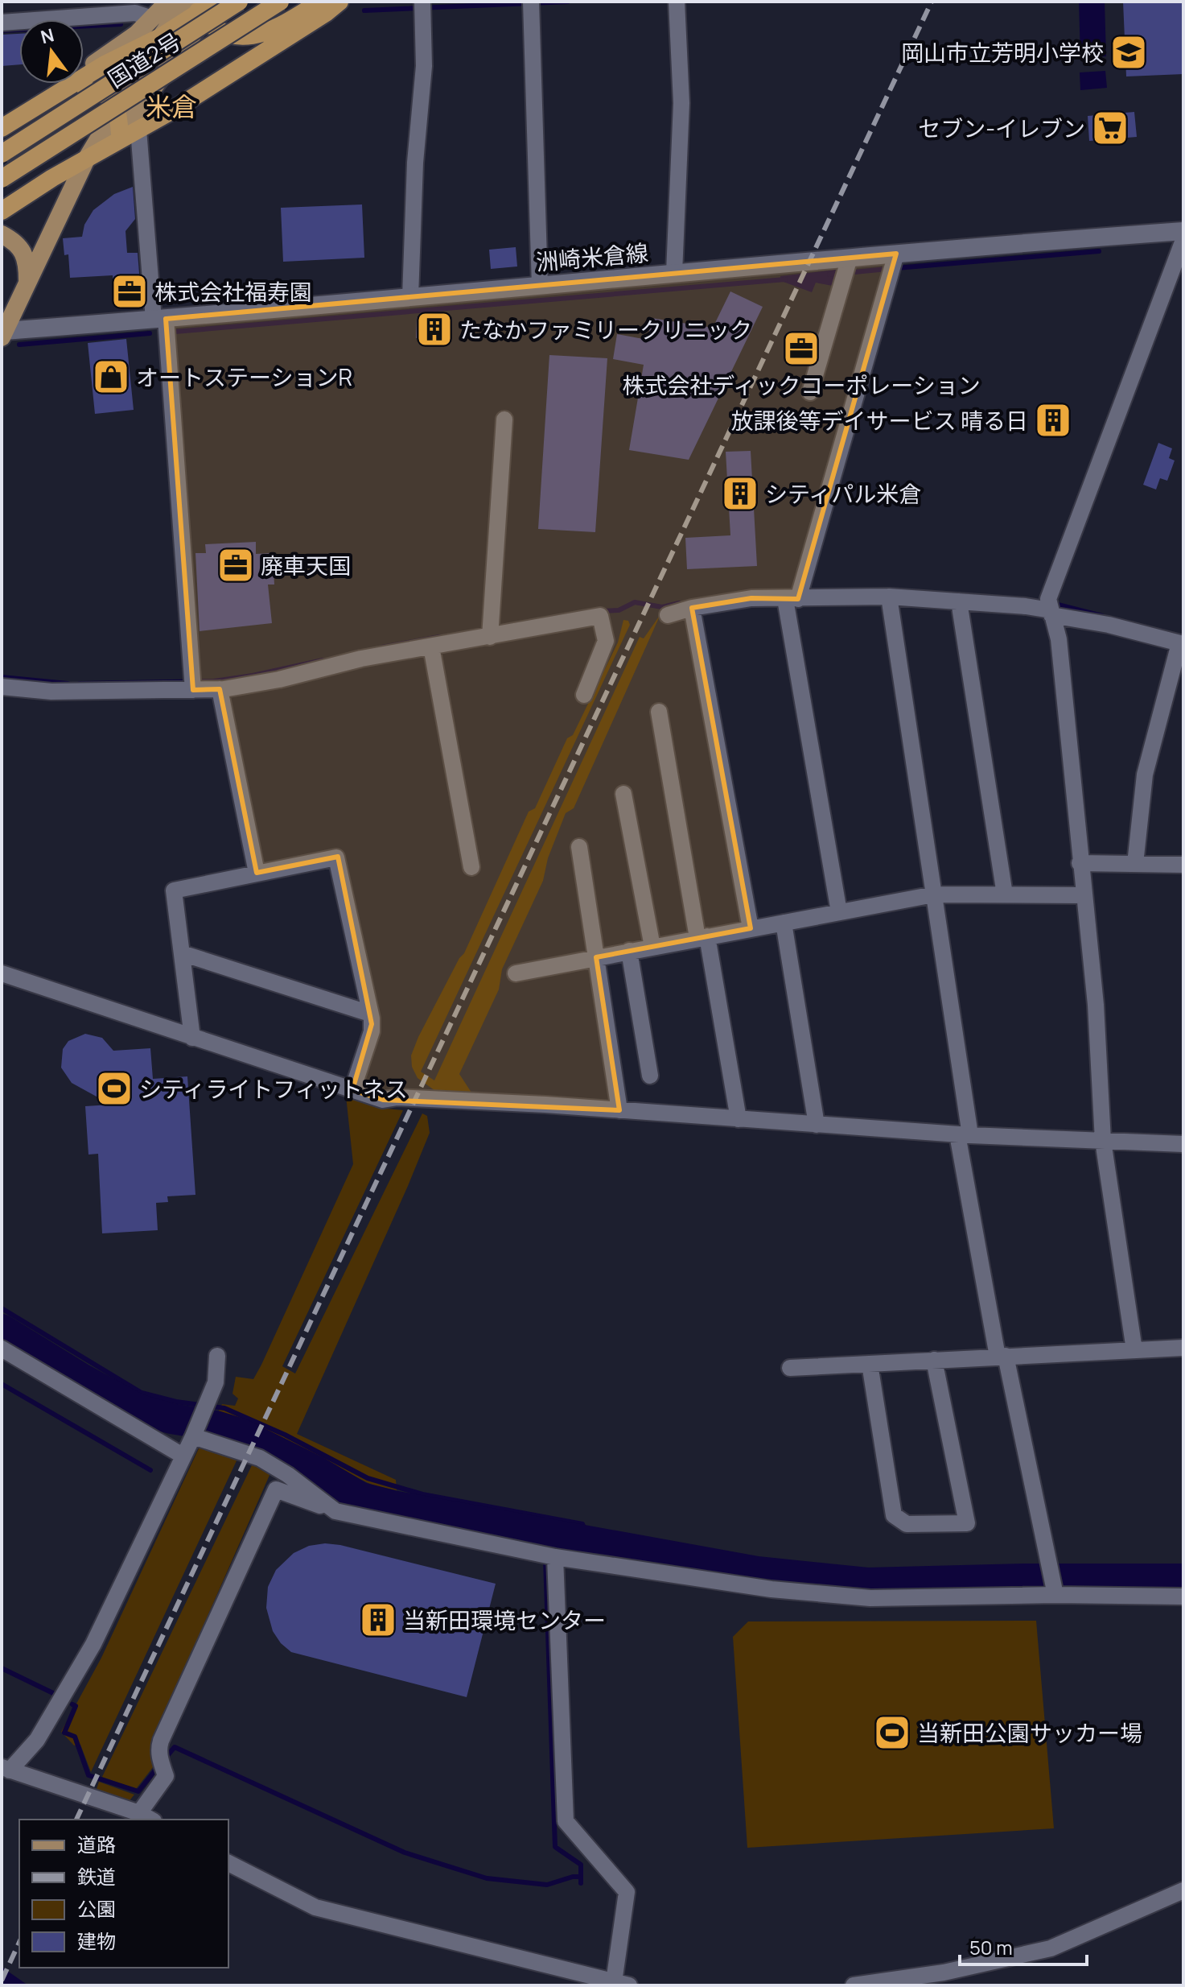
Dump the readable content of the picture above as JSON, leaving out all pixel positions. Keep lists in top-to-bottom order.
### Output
{
  "streets": {
    "highway": ["国道2号"],
    "main road": ["洲崎米倉線"]
  },
  "districts": ["米倉"],
  "places": {
    "school or university": ["岡山市立芳明小学校"],
    "supermarket": ["セブン-イレブン"],
    "office": ["株式会社福寿園", "株式会社ディックコーポレーション", "廃車天国"],
    "building": [
      "たなかファミリークリニック",
      "放課後等デイサービス 晴る日",
      "シティパル米倉",
      "当新田環境センター"
    ],
    "shop": ["オートステーションR"],
    "sports": ["シティライトフィットネス", "当新田公園サッカー場"]
  },
  "legend": [
    "道路",
    "鉄道",
    "公園",
    "建物"
  ],
  "scale_bar": "50 m",
  "north": "top"
}
